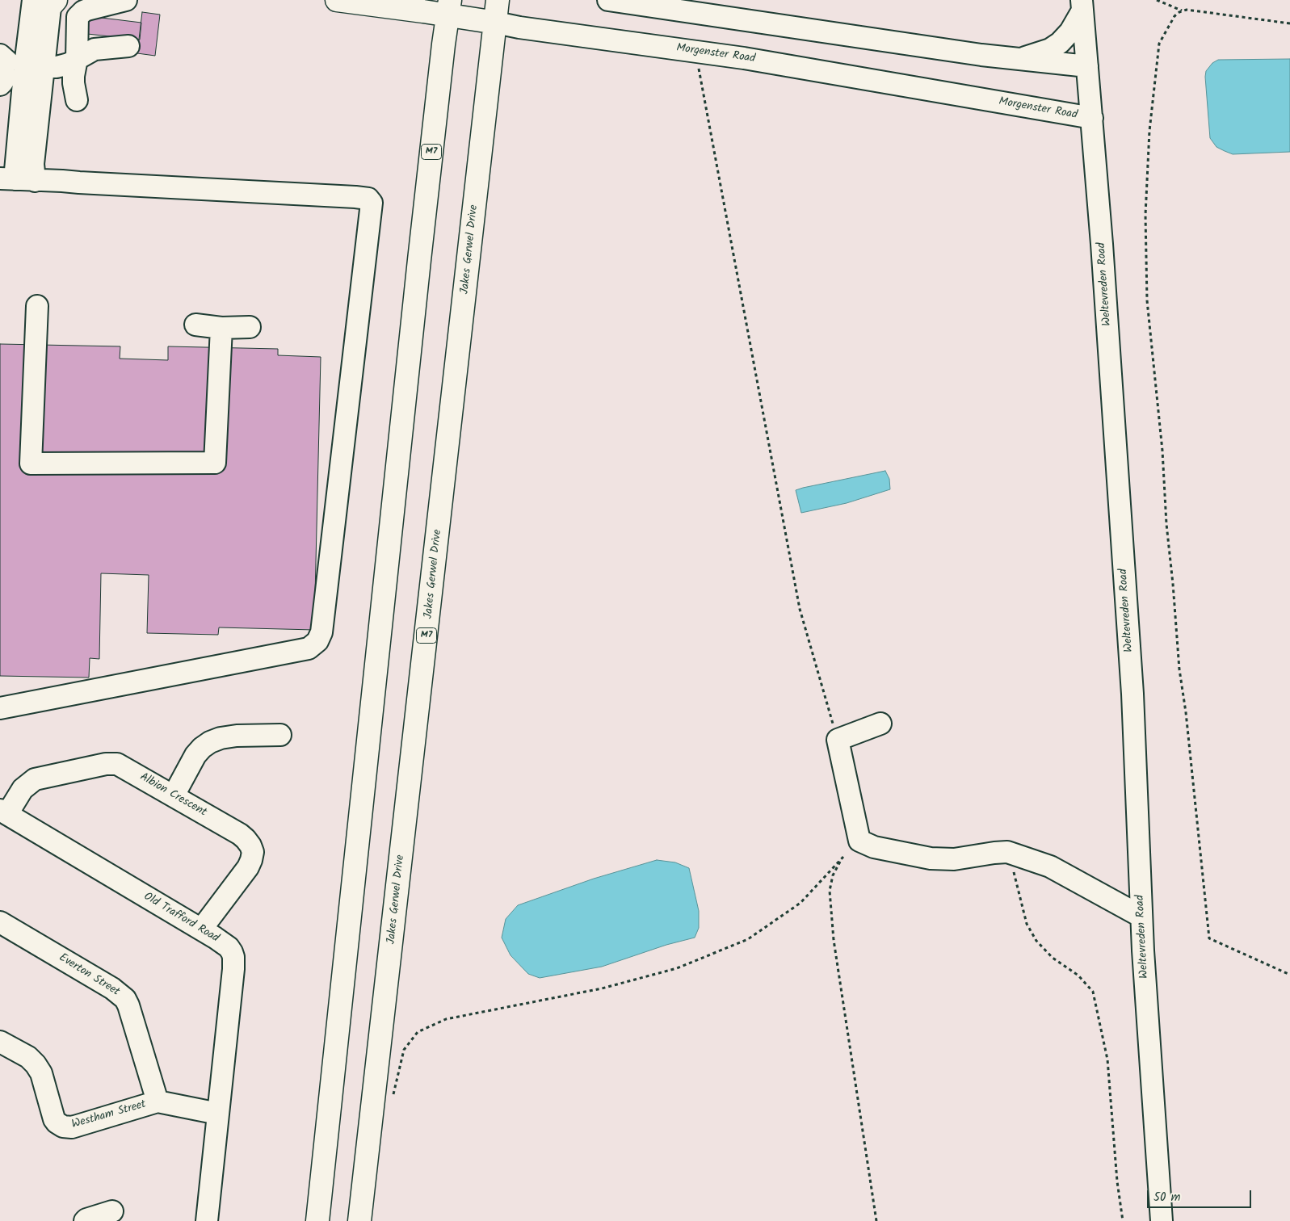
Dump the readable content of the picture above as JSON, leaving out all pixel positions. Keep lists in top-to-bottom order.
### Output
{
  "streets": {
    "main road": ["Morgenster Road", "M7", "Jakes Gerwel Drive"],
    "street": [
      "Weltevreden Road",
      "Albion Crescent",
      "Old Trafford Road",
      "Everton Street",
      "Westham Street"
    ]
  },
  "crossings": [
    ["Morgenster Road", "M7"],
    ["Morgenster Road", "Jakes Gerwel Drive"],
    ["Morgenster Road", "Weltevreden Road"],
    ["Albion Crescent", "Old Trafford Road"],
    ["Old Trafford Road", "Westham Street"],
    ["Everton Street", "Westham Street"]
  ],
  "scale_bar": "50 m"
}
